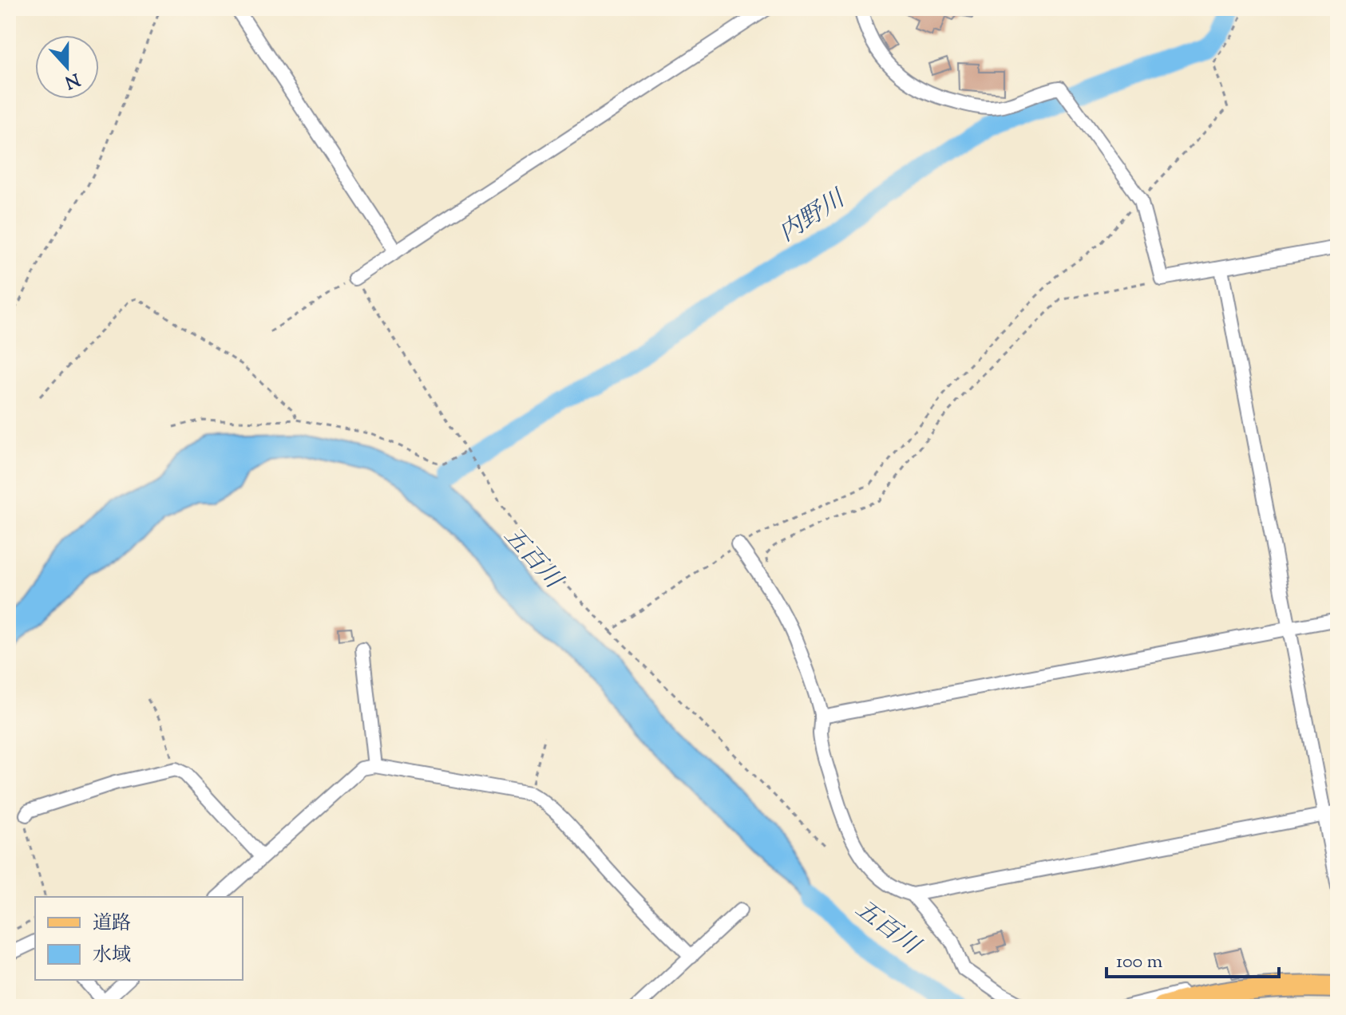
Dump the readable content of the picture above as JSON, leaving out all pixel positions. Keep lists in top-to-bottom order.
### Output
{
  "water": ["内野川", "五百川"],
  "legend": ["道路", "水域"],
  "scale_bar": "100 m",
  "north": "bottom"
}
